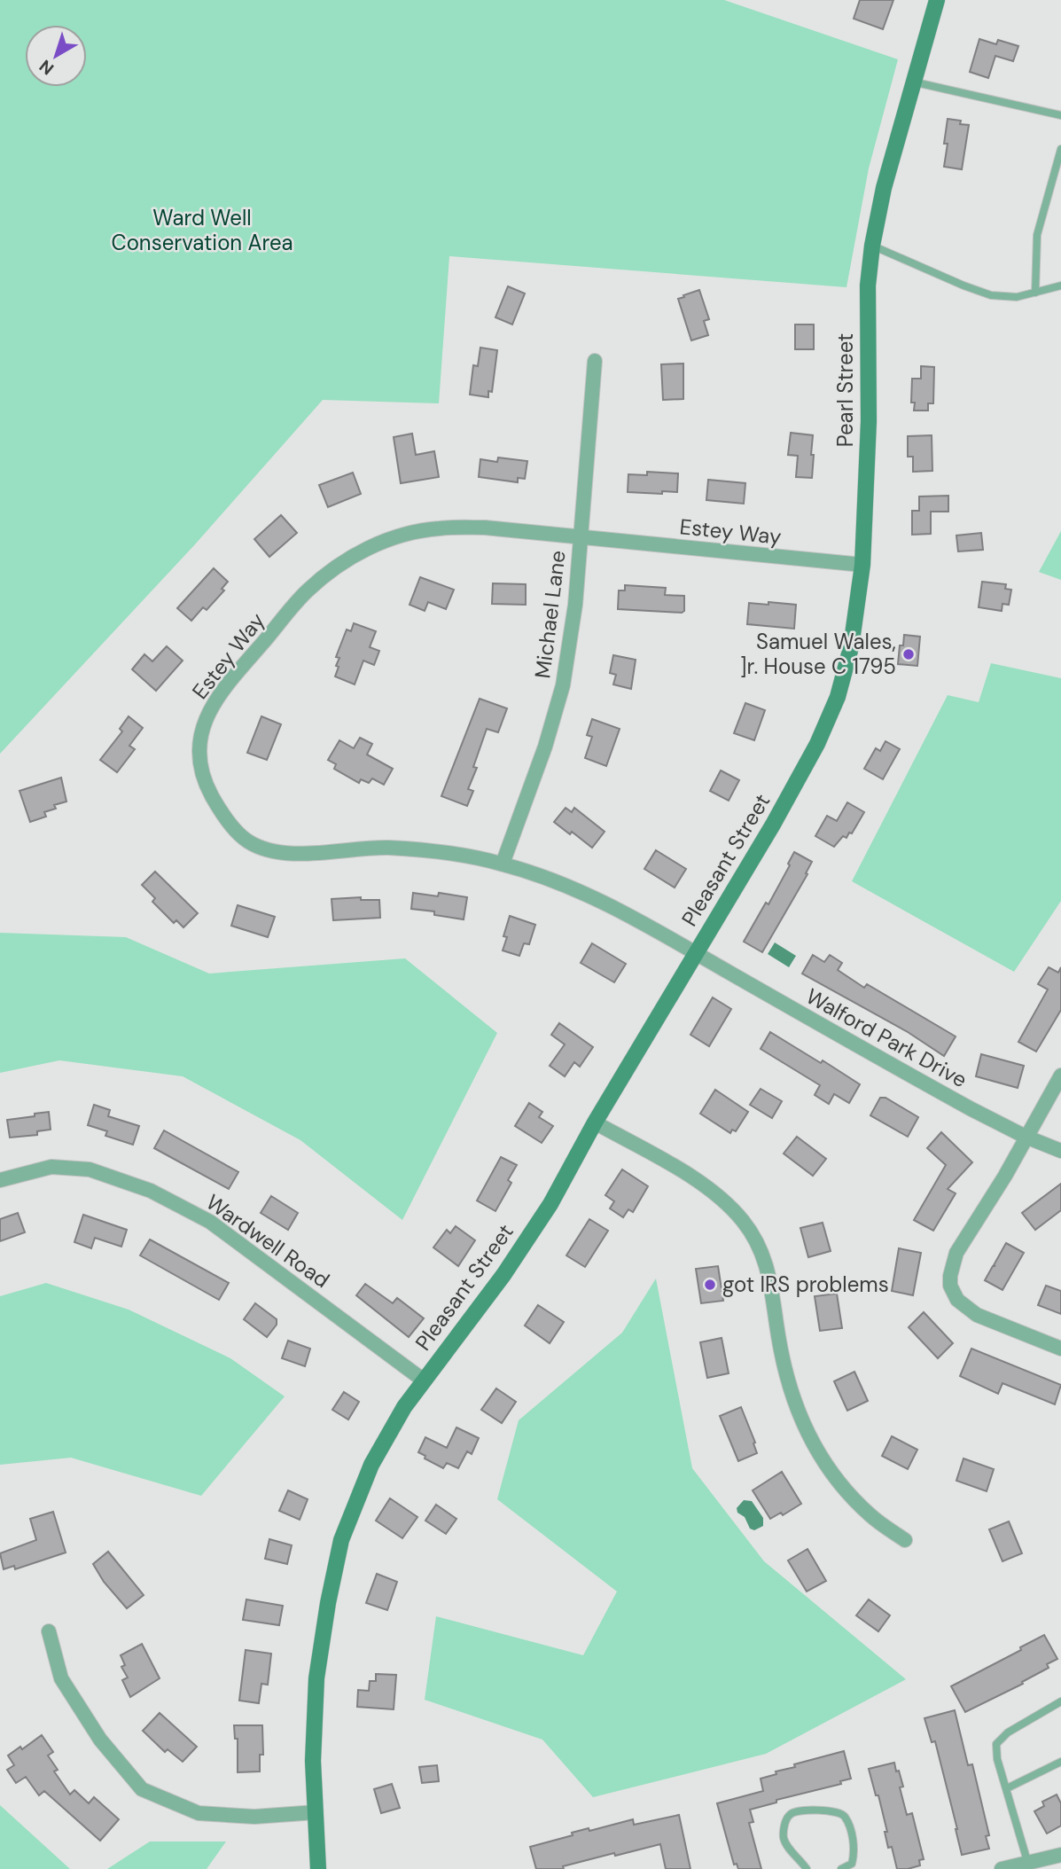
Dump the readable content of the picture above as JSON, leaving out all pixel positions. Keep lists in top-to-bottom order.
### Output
{
  "streets": {
    "main road": ["Pearl Street", "Pleasant Street"],
    "street": [
      "Estey Way",
      "Michael Lane",
      "Walford Park Drive",
      "Wardwell Road"
    ]
  },
  "crossings": [
    ["Pearl Street", "Estey Way"],
    ["Pearl Street", "Pleasant Street"],
    ["Estey Way", "Michael Lane"],
    ["Estey Way", "Pleasant Street"],
    ["Estey Way", "Walford Park Drive"],
    ["Pleasant Street", "Walford Park Drive"],
    ["Pleasant Street", "Wardwell Road"]
  ],
  "parks": ["Ward Well Conservation Area"],
  "places": ["Samuel Wales, ]r. House C 1795", "got IRS problems"],
  "north": "bottom left"
}
